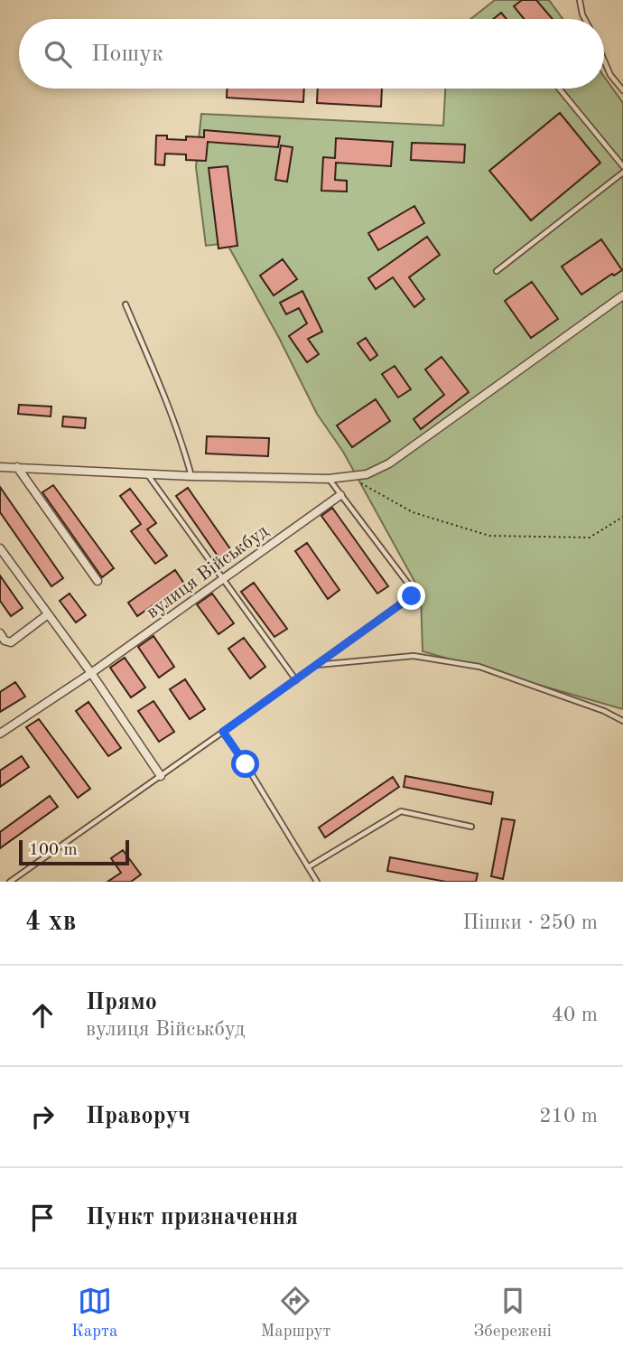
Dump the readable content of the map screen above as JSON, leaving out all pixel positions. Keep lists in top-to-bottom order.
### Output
{
  "streets": {
    "street": ["вулиця Військбуд"]
  },
  "scale_bar": "100 m",
  "page": {
    "search": "Пошук",
    "scale": "100 m",
    "heading": ["4 хв", "Пішки · 250 m"],
    "list": [
      ["Прямо", "вулиця Військбуд", "40 m"],
      ["Праворуч", "210 m"],
      "Пункт призначення"
    ],
    "nav": ["Карта", "Маршрут", "Збережені"]
  }
}
